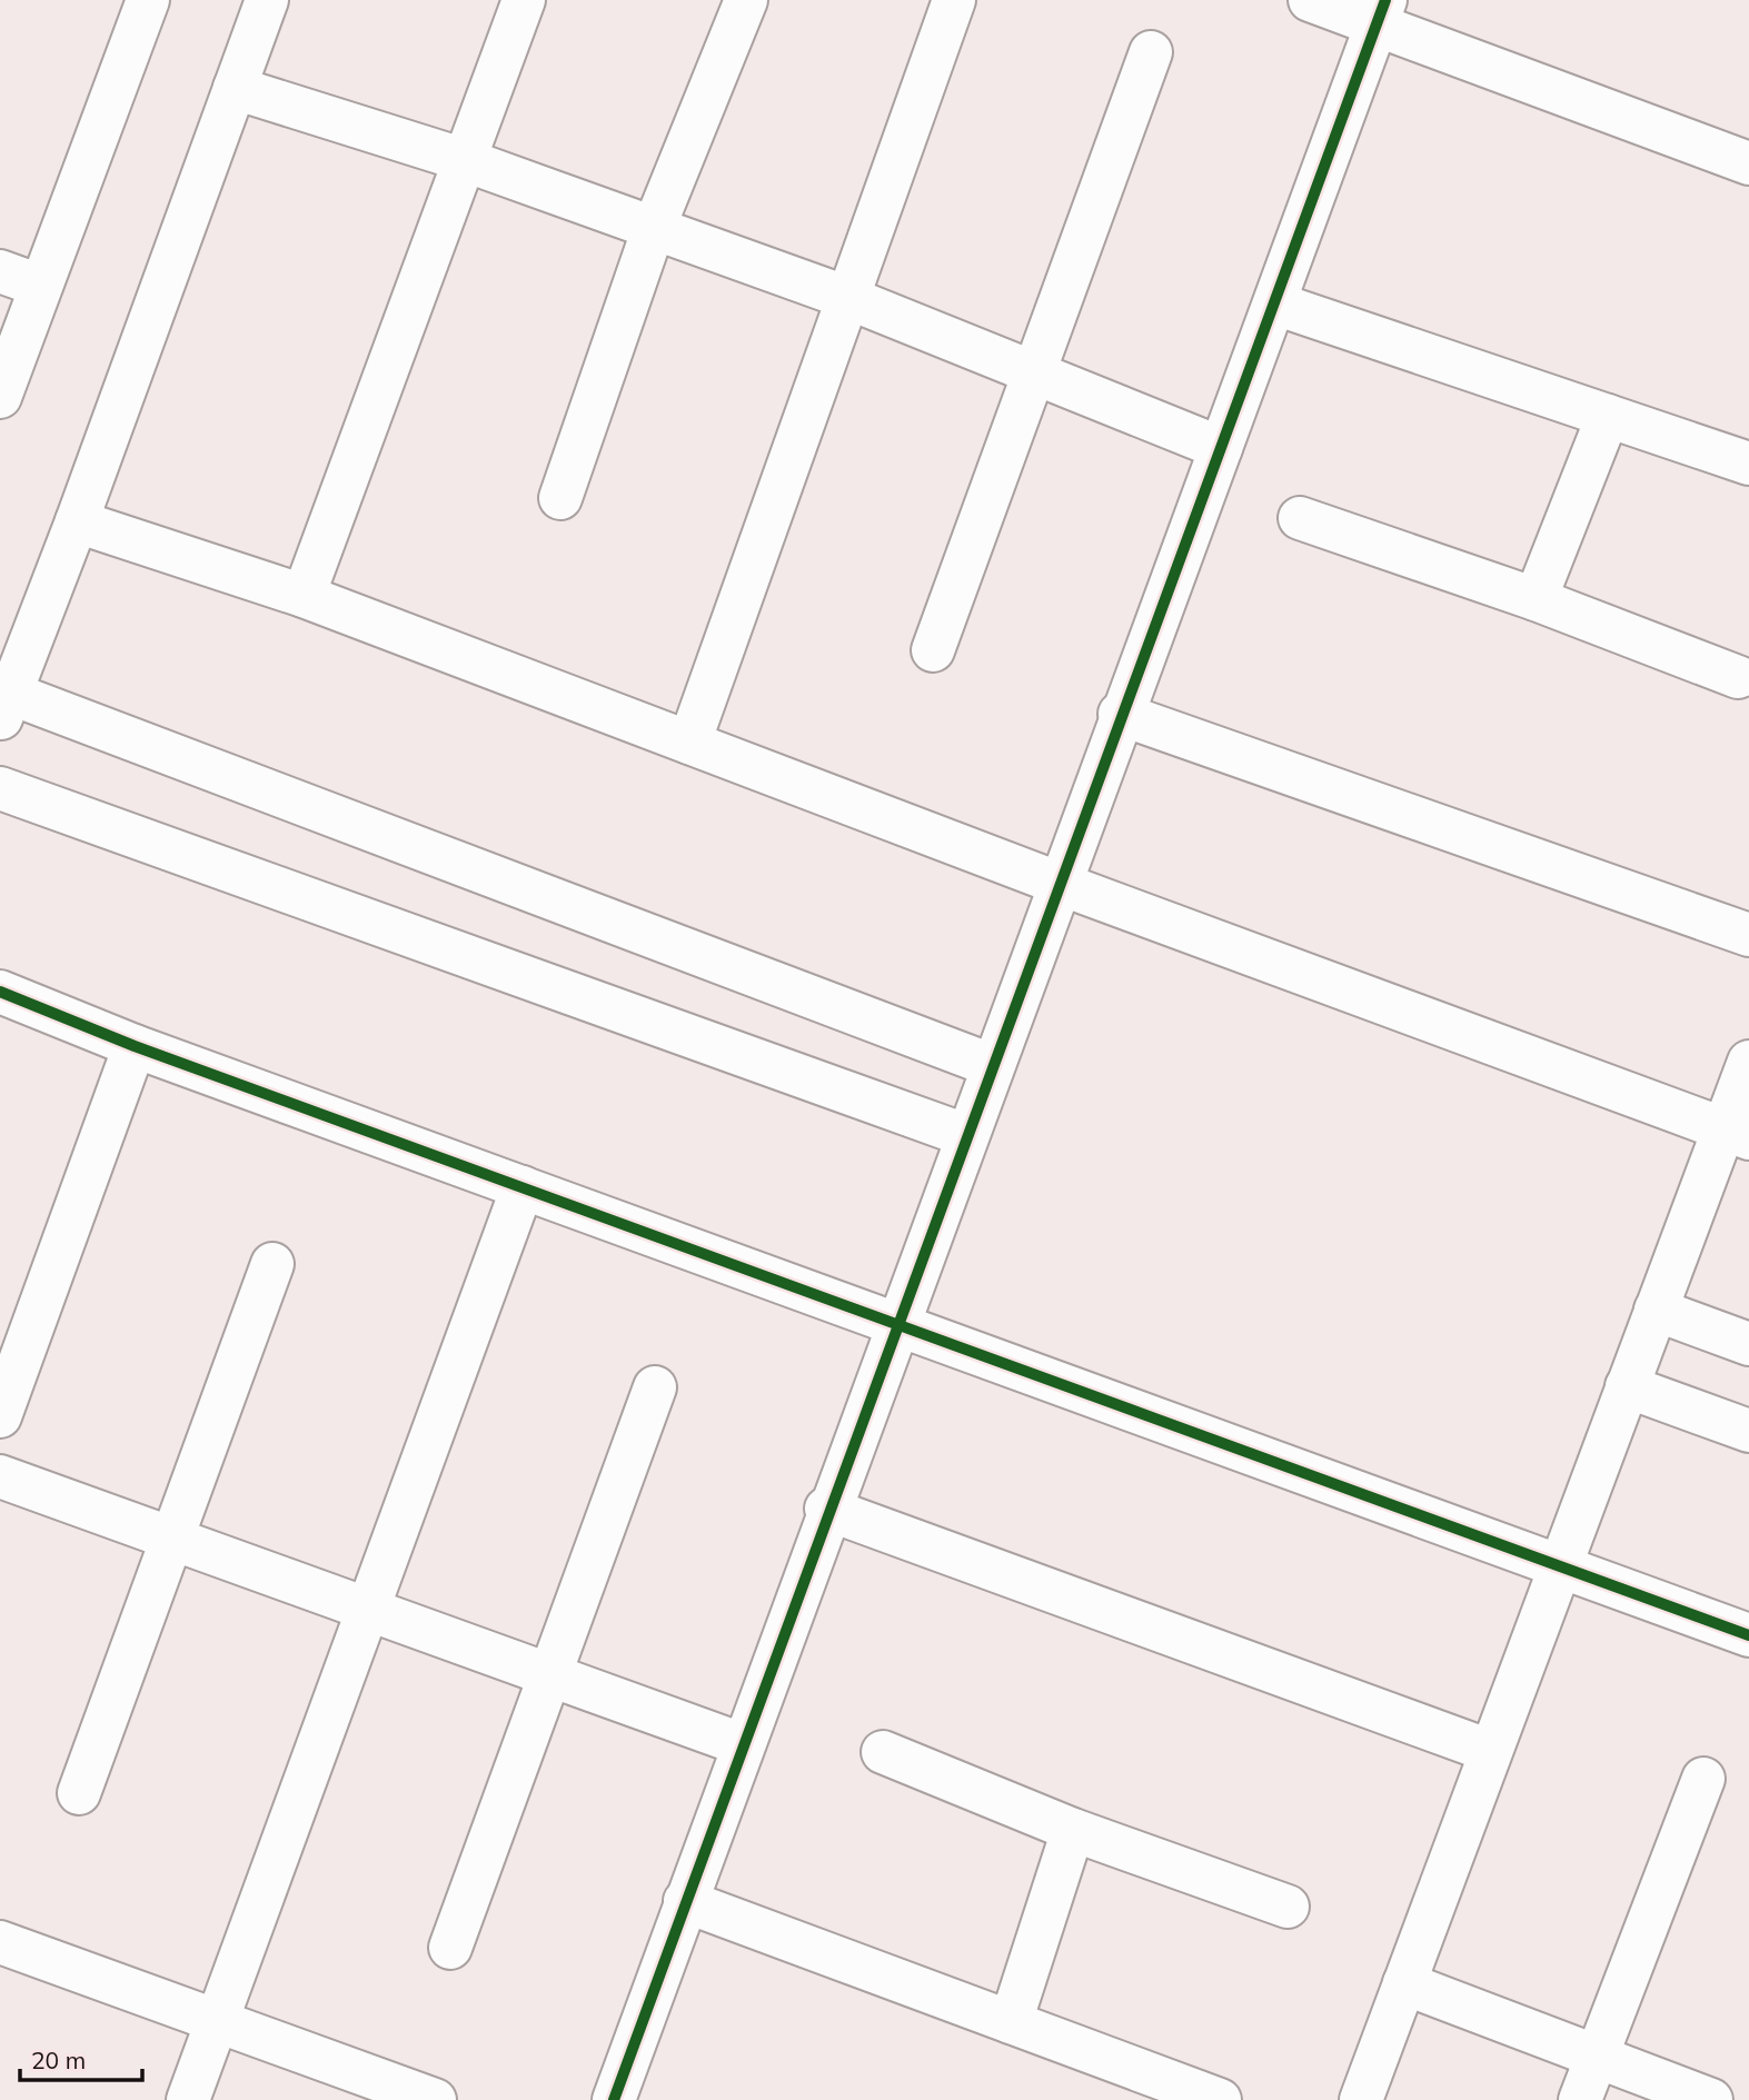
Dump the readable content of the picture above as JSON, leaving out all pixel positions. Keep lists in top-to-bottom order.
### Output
{
  "scale_bar": "20 m"
}
